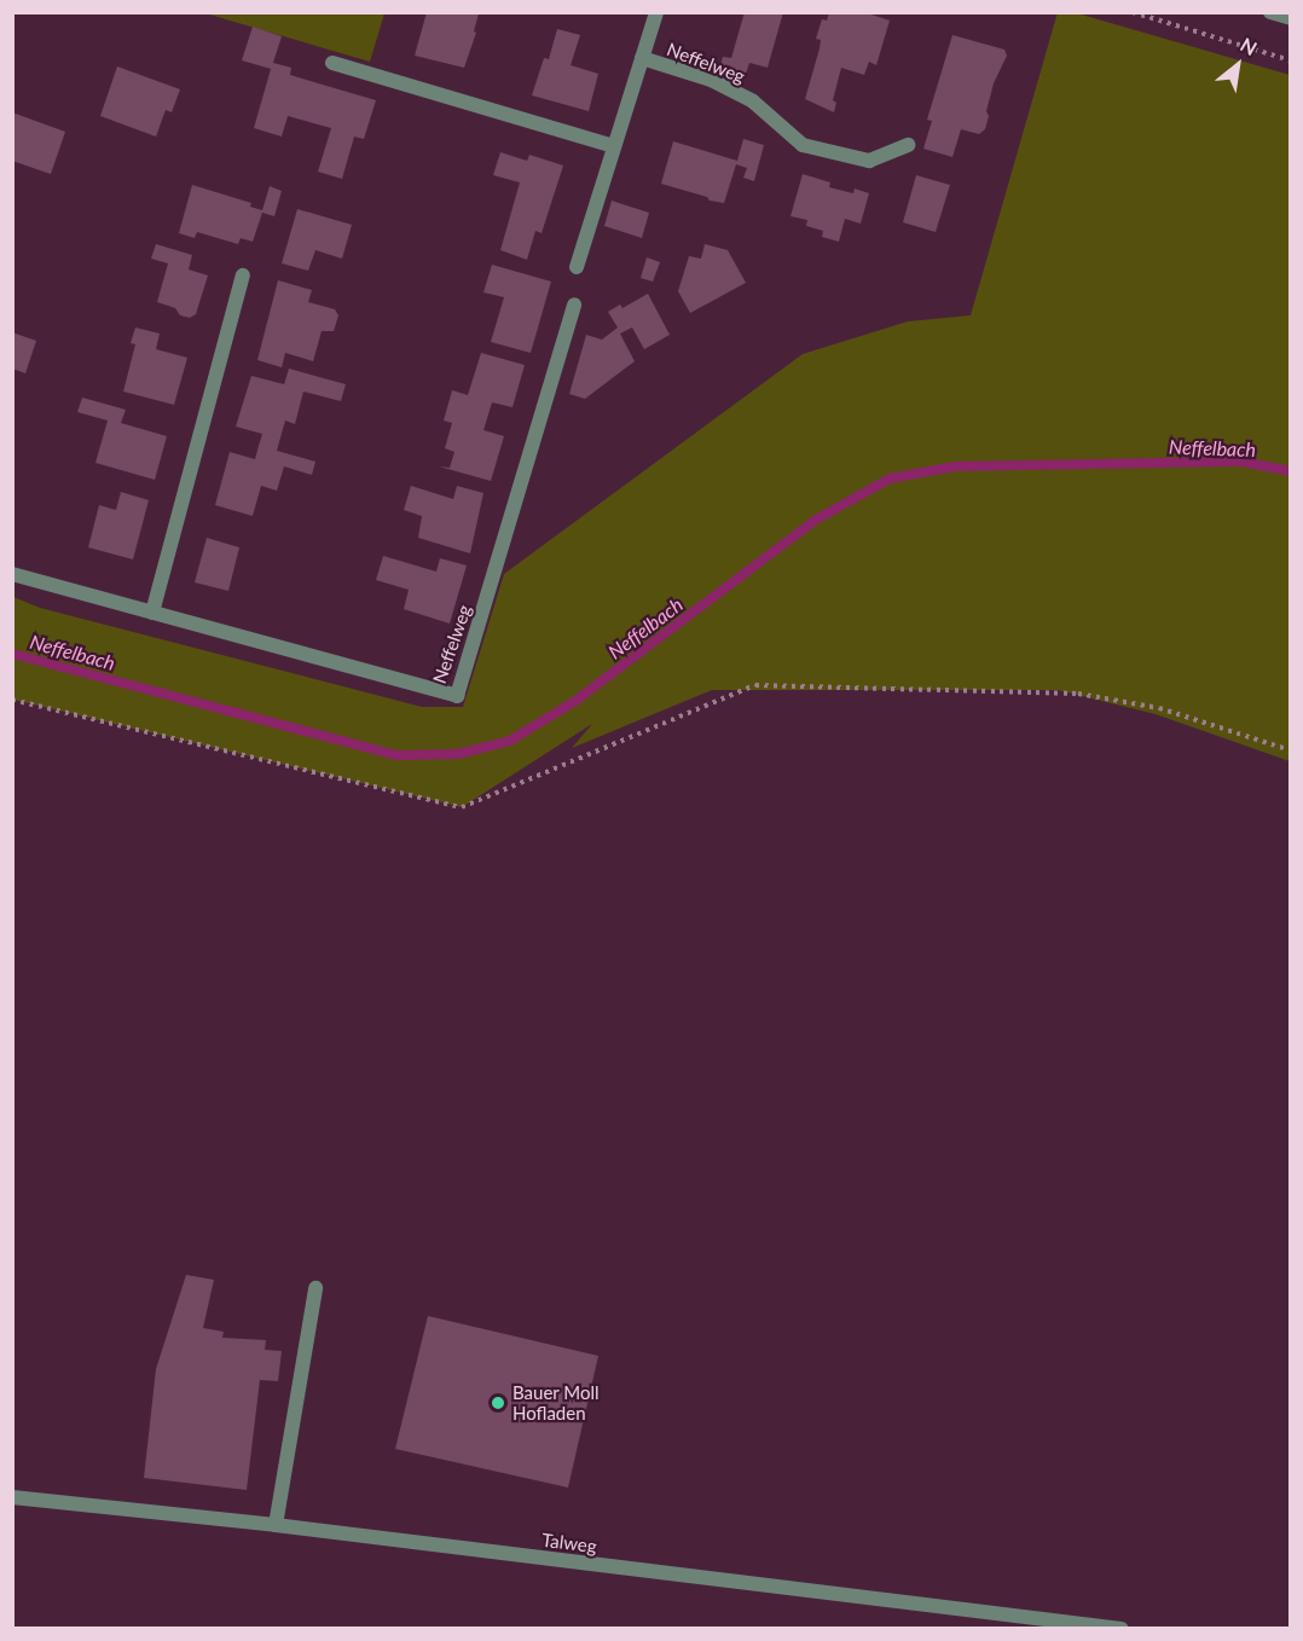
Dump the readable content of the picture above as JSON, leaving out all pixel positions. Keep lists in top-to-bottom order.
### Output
{
  "streets": {
    "street": ["Neffelweg", "Talweg"]
  },
  "water": ["Neffelbach"],
  "places": ["Bauer Moll Hofladen"],
  "north": "top right"
}
